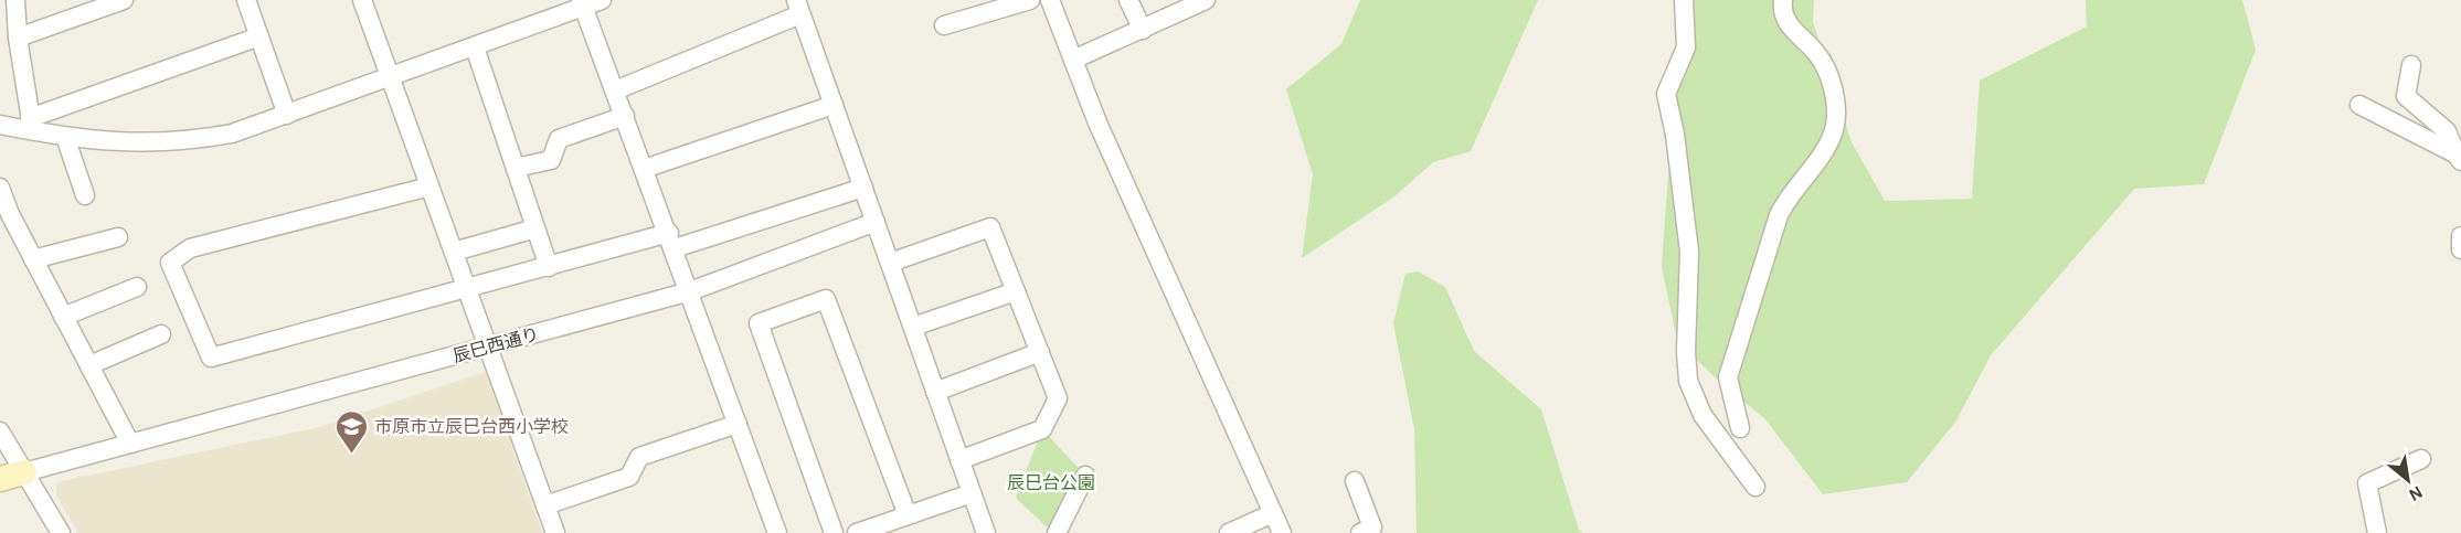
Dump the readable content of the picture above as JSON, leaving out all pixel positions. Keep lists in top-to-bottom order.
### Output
{
  "streets": {
    "street": ["辰巳西通り"]
  },
  "parks": ["辰巳台公園"],
  "places": {
    "school or university": ["市原市立辰巳台西小学校"]
  },
  "north": "bottom right"
}
